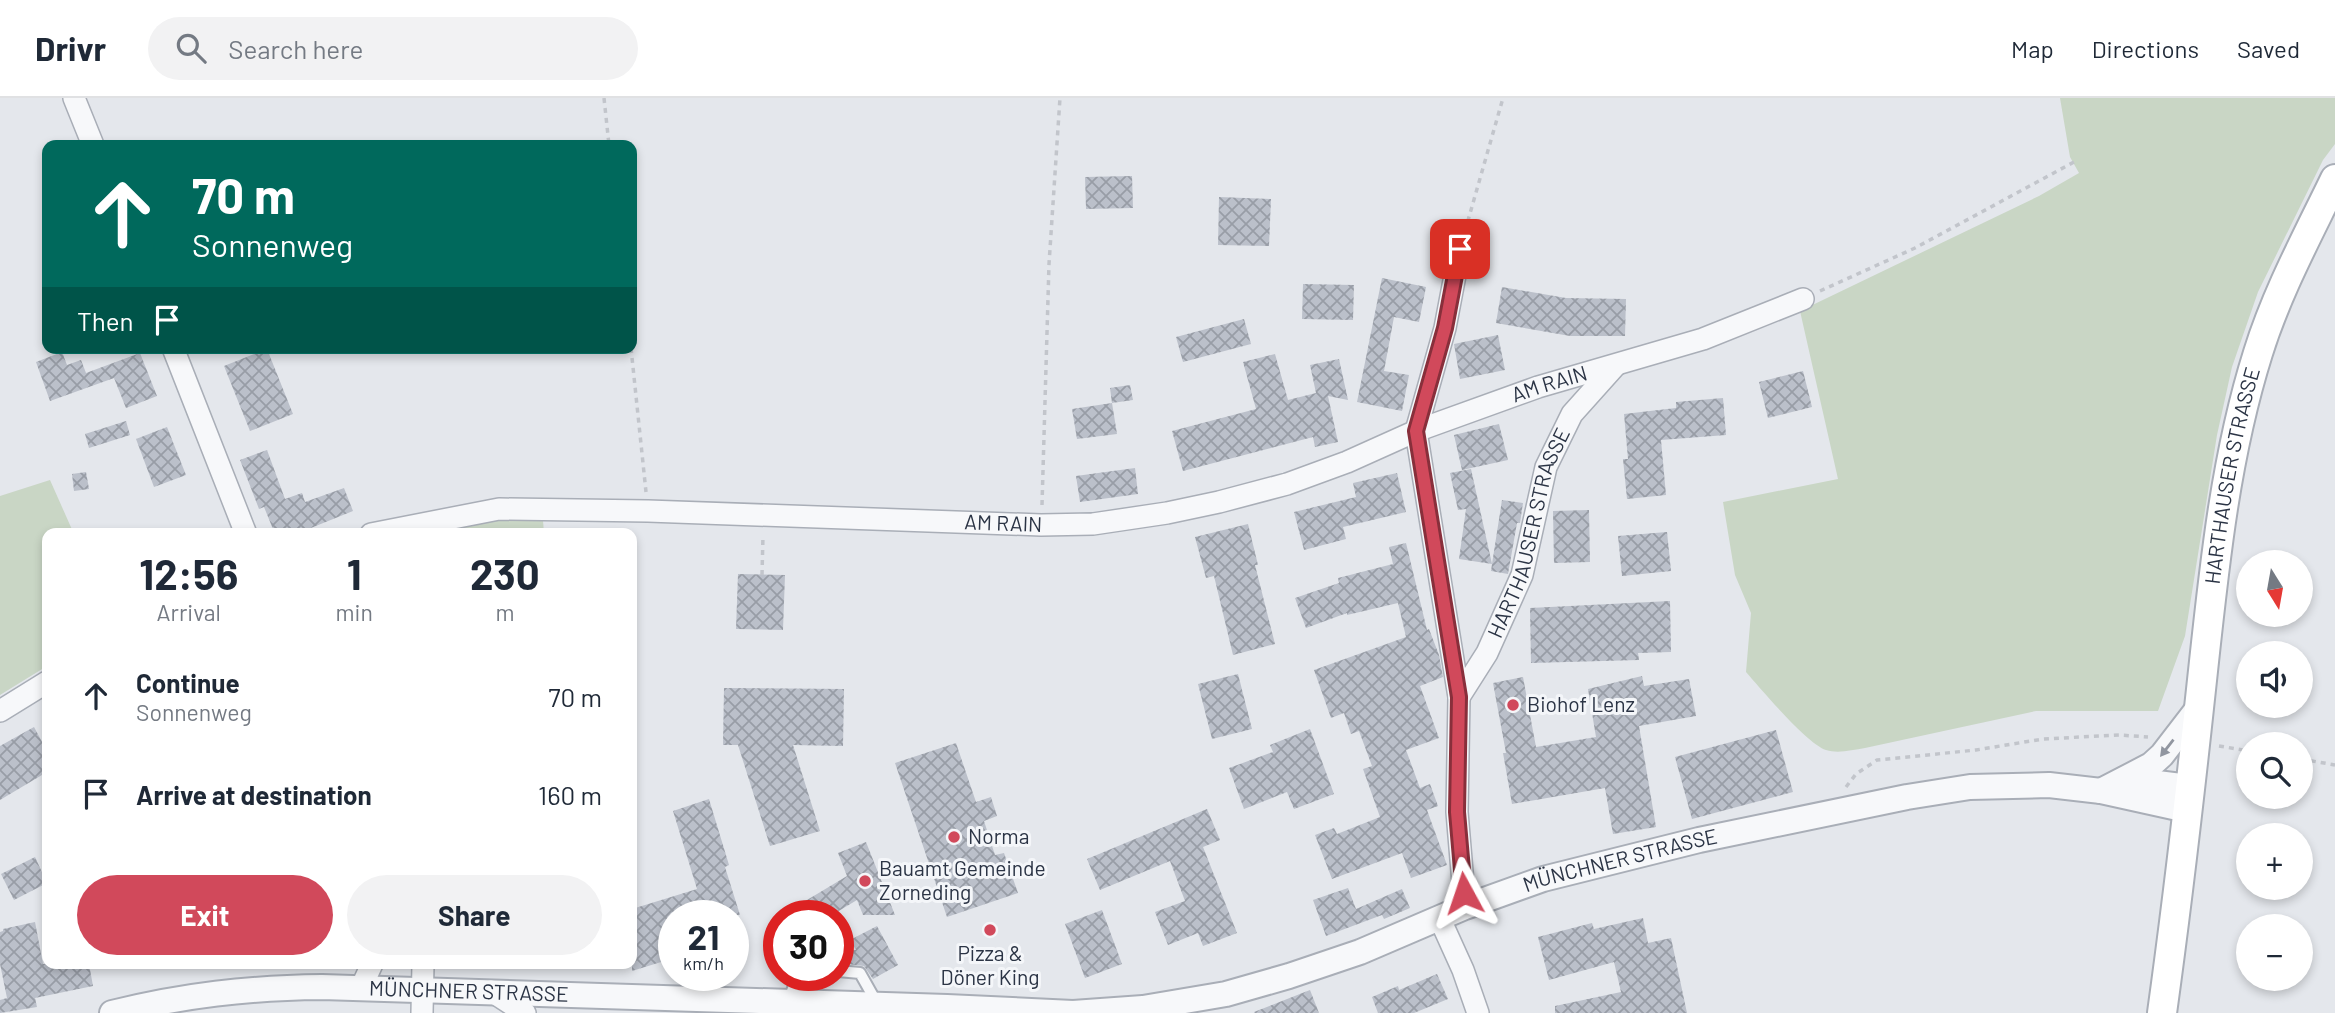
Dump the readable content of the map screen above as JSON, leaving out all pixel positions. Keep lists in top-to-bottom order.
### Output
{
  "streets": {
    "main road": ["HARTHAUSER STRASSE"],
    "street": ["AM RAIN", "MÜNCHNER STRASSE"]
  },
  "crossings": [
    ["AM RAIN", "HARTHAUSER STRASSE"],
    ["HARTHAUSER STRASSE", "MÜNCHNER STRASSE"]
  ],
  "places": [
    "Biohof Lenz",
    "Norma",
    "Bauamt Gemeinde Zorneding",
    "Pizza & Döner King"
  ],
  "north": "bottom",
  "page": {
    "header": "Drivr",
    "search": "Search here",
    "nav": ["Map", "Directions", "Saved"],
    "turn": ["70 m", "Sonnenweg"],
    "then": "Then",
    "eta": [
      "12:56",
      "Arrival",
      "1",
      "min",
      "230",
      "m"
    ],
    "map_buttons": ["+", "−"],
    "list": [
      {
        "name": "Continue",
        "note": "Sonnenweg",
        "value": "70 m"
      },
      {
        "name": "Arrive at destination",
        "value": "160 m"
      }
    ],
    "buttons": ["Exit", "Share"],
    "speed": "21 km/h",
    "limit": "30"
  }
}
